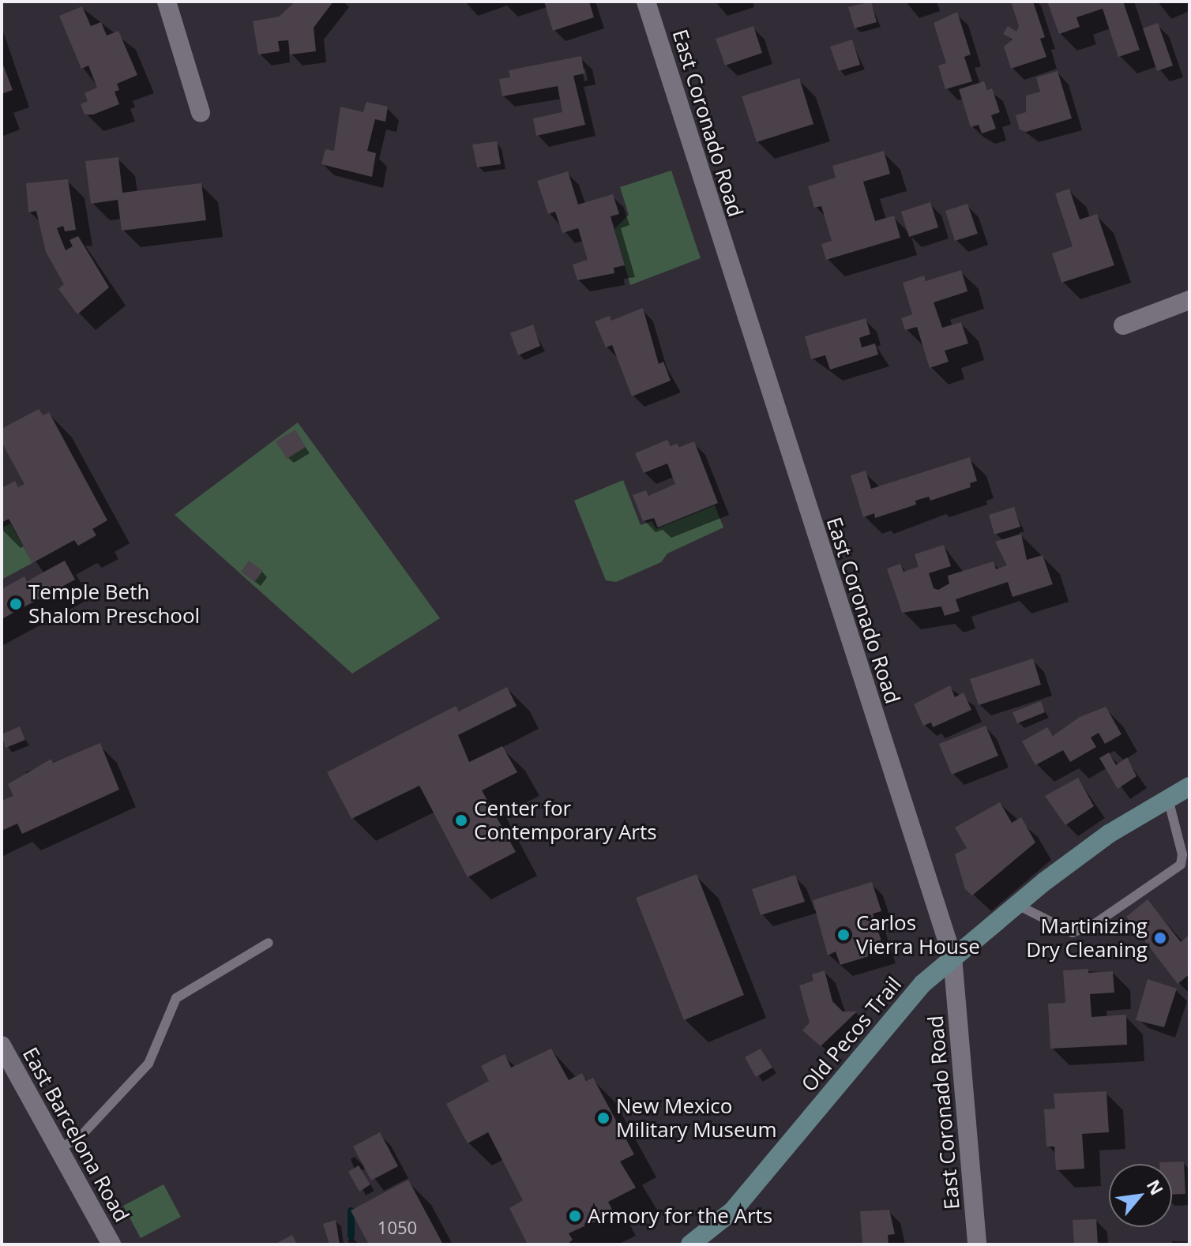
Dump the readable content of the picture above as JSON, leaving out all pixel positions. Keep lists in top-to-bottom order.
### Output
{
  "streets": {
    "main road": ["Old Pecos Trail"],
    "street": ["East Coronado Road", "East Barcelona Road"]
  },
  "crossings": [
    ["East Coronado Road", "Old Pecos Trail"]
  ],
  "places": [
    "Temple Beth Shalom Preschool",
    "Center for Contemporary Arts",
    "Carlos Vierra House",
    "Martinizing Dry Cleaning",
    "New Mexico Military Museum",
    "Armory for the Arts"
  ],
  "house_numbers": ["1050"],
  "north": "top right"
}
